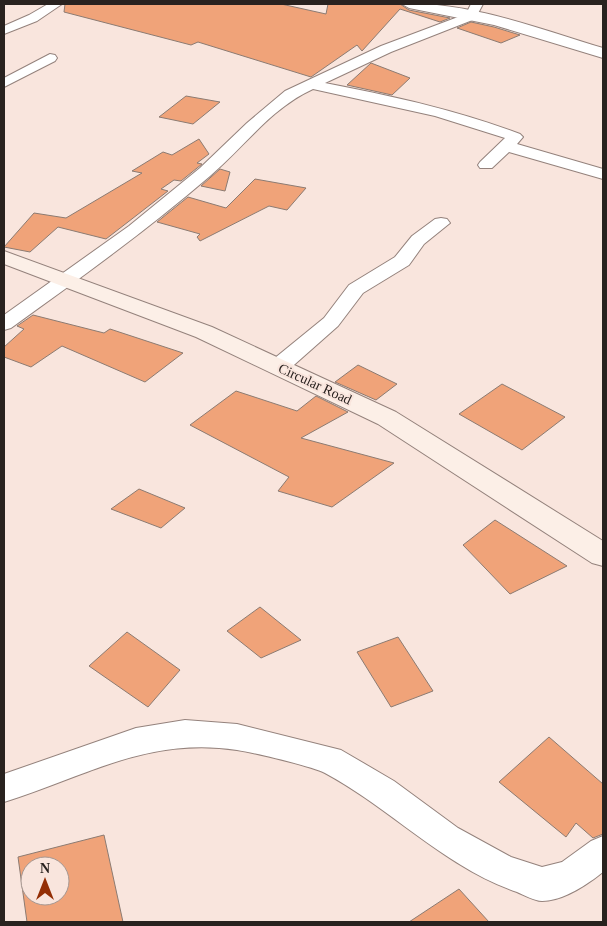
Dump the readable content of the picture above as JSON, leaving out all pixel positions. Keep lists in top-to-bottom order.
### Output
{
  "streets": {
    "main road": ["Circular Road"]
  },
  "north": "top"
}
